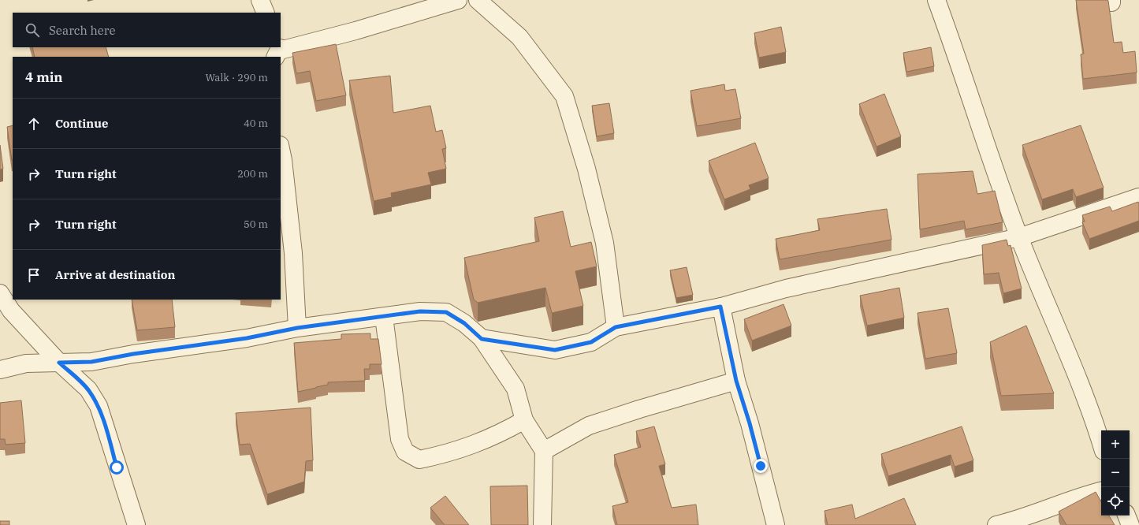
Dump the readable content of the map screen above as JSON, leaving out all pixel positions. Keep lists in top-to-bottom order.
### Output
{
  "page": {
    "search": "Search here",
    "heading": ["4 min", "Walk · 290 m"],
    "list": [
      ["Continue", "40 m"],
      ["Turn right", "200 m"],
      ["Turn right", "50 m"],
      "Arrive at destination"
    ],
    "map_buttons": ["+", "−"]
  }
}
